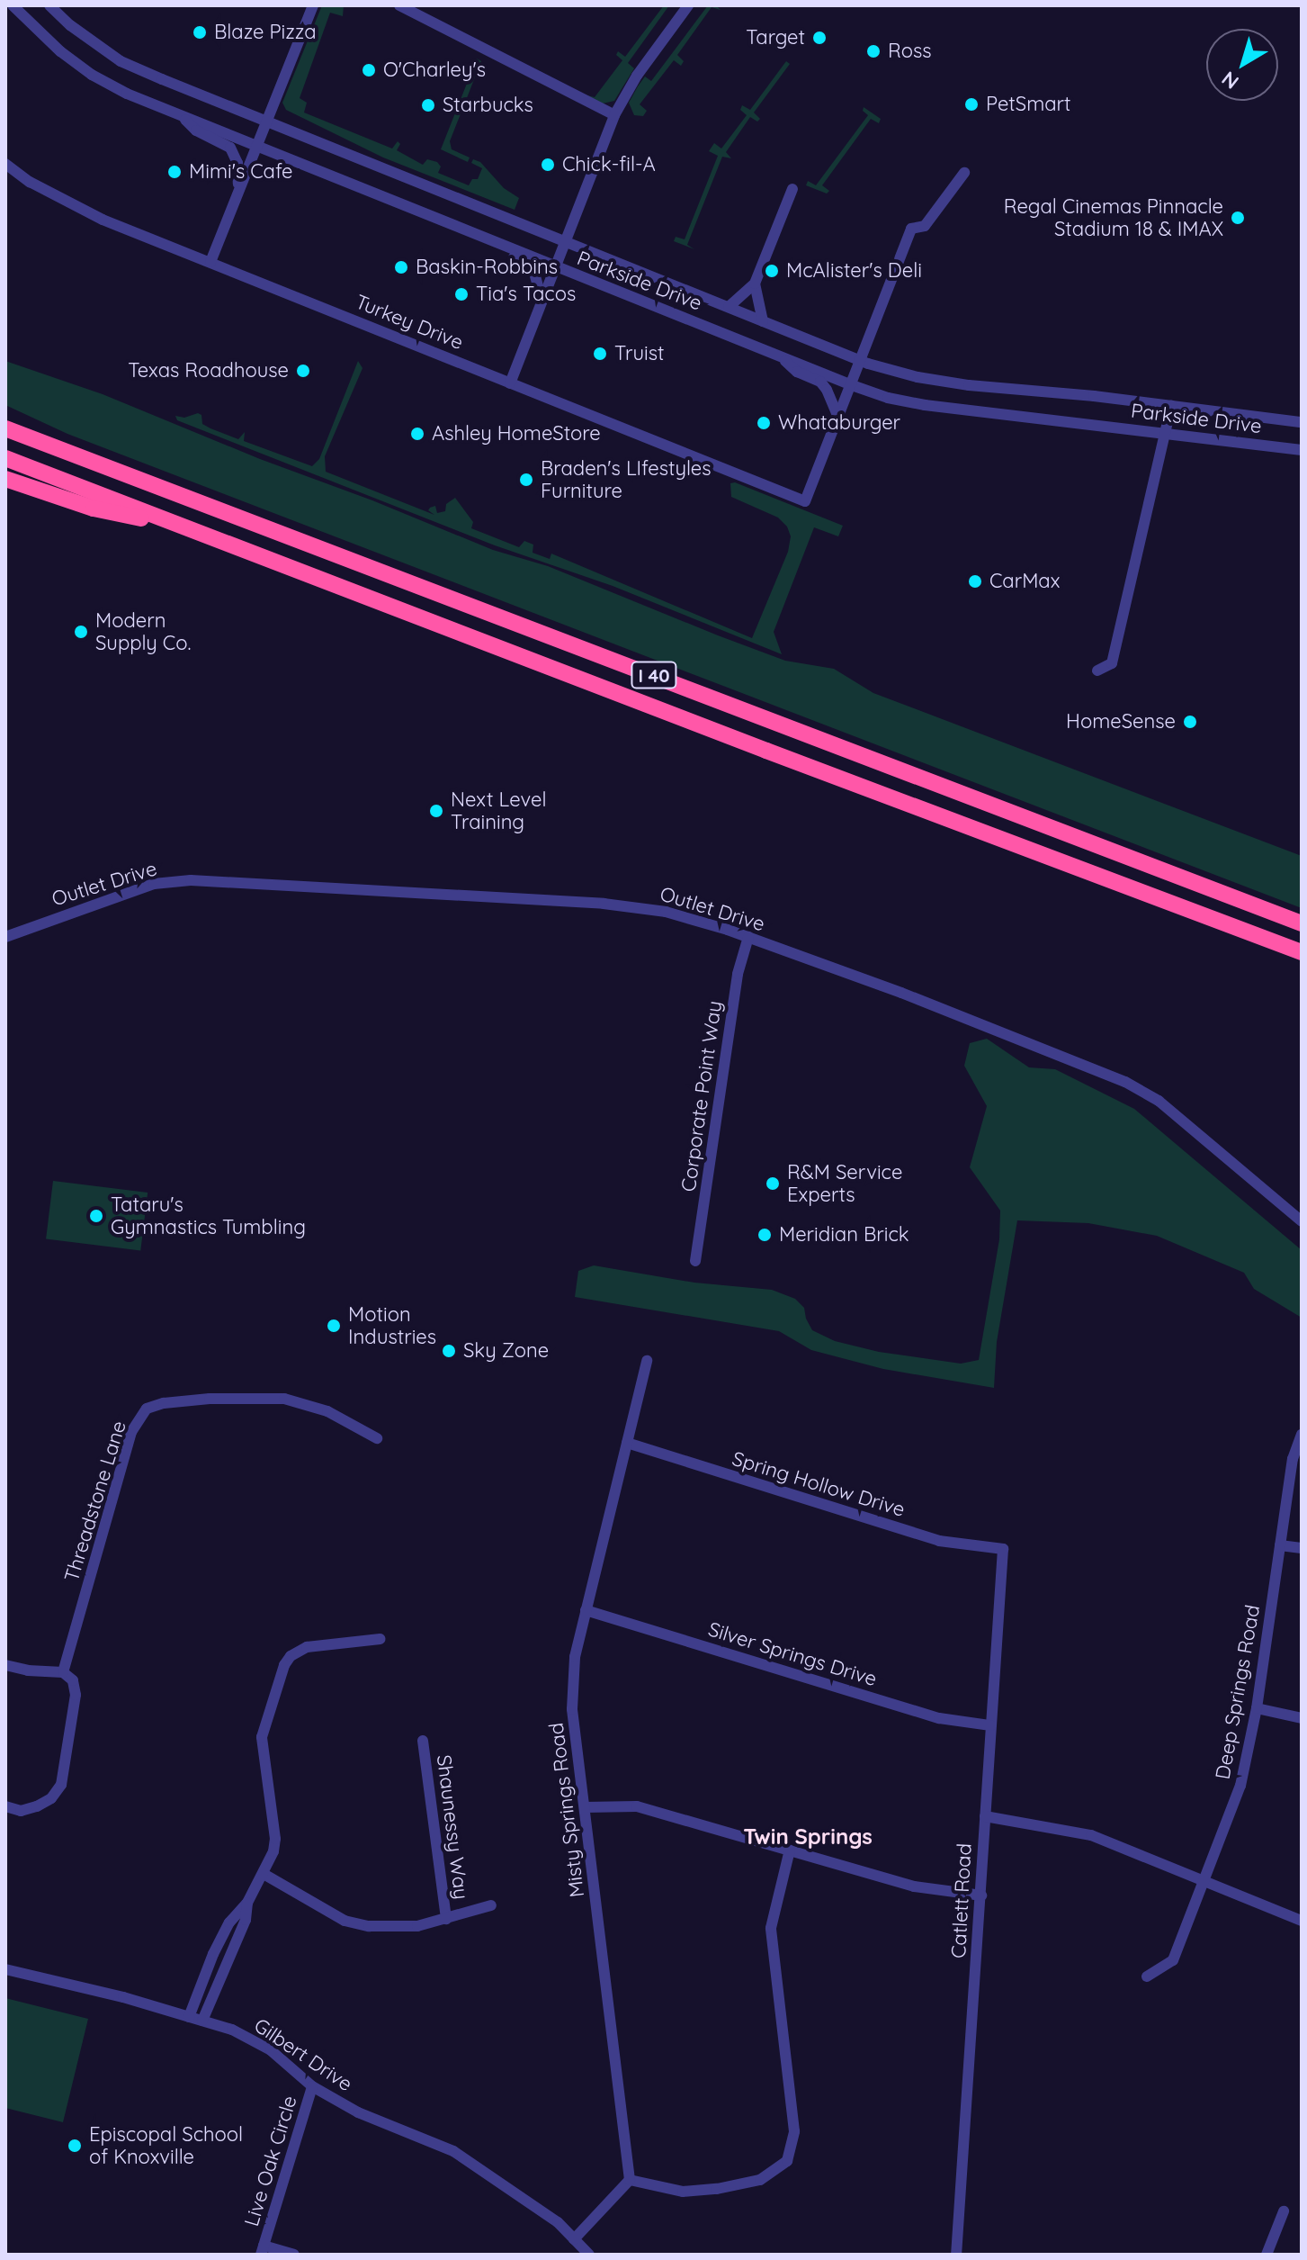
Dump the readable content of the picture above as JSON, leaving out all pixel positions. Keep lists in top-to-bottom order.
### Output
{
  "streets": {
    "highway": ["I 40"],
    "street": [
      "Parkside Drive",
      "Turkey Drive",
      "Outlet Drive",
      "Corporate Point Way",
      "Spring Hollow Drive",
      "Threadstone Lane",
      "Silver Springs Drive",
      "Deep Springs Road",
      "Misty Springs Road",
      "Shaunessy Way",
      "Catlett Road",
      "Gilbert Drive",
      "Live Oak Circle"
    ]
  },
  "crossings": [
    ["Outlet Drive", "Corporate Point Way"],
    ["Spring Hollow Drive", "Misty Springs Road"],
    ["Spring Hollow Drive", "Catlett Road"],
    ["Silver Springs Drive", "Misty Springs Road"],
    ["Silver Springs Drive", "Catlett Road"],
    ["Gilbert Drive", "Live Oak Circle"]
  ],
  "districts": ["Twin Springs"],
  "places": [
    "Blaze Pizza",
    "Target",
    "Ross",
    "O'Charley's",
    "PetSmart",
    "Starbucks",
    "Chick-fil-A",
    "Mimi's Cafe",
    "Regal Cinemas Pinnacle Stadium 18 & IMAX",
    "Baskin-Robbins",
    "McAlister's Deli",
    "Tia's Tacos",
    "Truist",
    "Texas Roadhouse",
    "Whataburger",
    "Ashley HomeStore",
    "Braden's LIfestyles Furniture",
    "CarMax",
    "Modern Supply Co.",
    "HomeSense",
    "Next Level Training",
    "R&M Service Experts",
    "Tataru's Gymnastics Tumbling",
    "Meridian Brick",
    "Motion Industries",
    "Sky Zone",
    "Episcopal School of Knoxville"
  ],
  "north": "bottom left"
}
